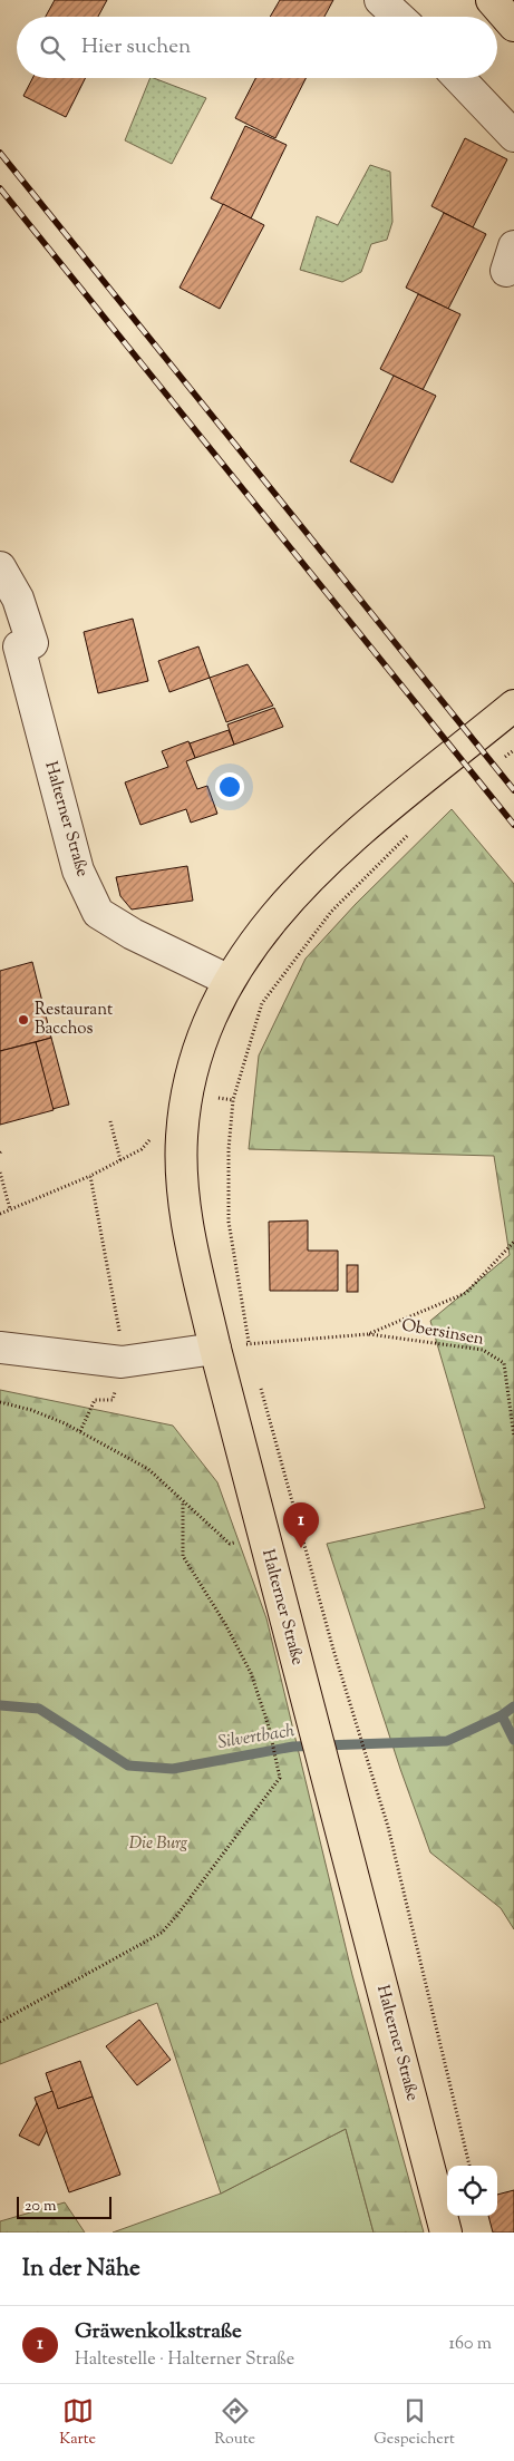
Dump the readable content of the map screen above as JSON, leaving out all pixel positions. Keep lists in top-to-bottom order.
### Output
{
  "streets": {
    "main road": ["Halterner Straße"],
    "path": ["Obersinsen"]
  },
  "water": ["Silvertbach"],
  "parks": ["Die Burg"],
  "places": ["Restaurant Bacchos"],
  "scale_bar": "20 m",
  "page": {
    "search": "Hier suchen",
    "pins": "1",
    "scale": "20 m",
    "heading": "In der Nähe",
    "list": [
      {
        "mark": "1",
        "name": "Gräwenkolkstraße",
        "note": "Haltestelle · Halterner Straße",
        "value": "160 m"
      }
    ],
    "nav": ["Karte", "Route", "Gespeichert"]
  }
}
